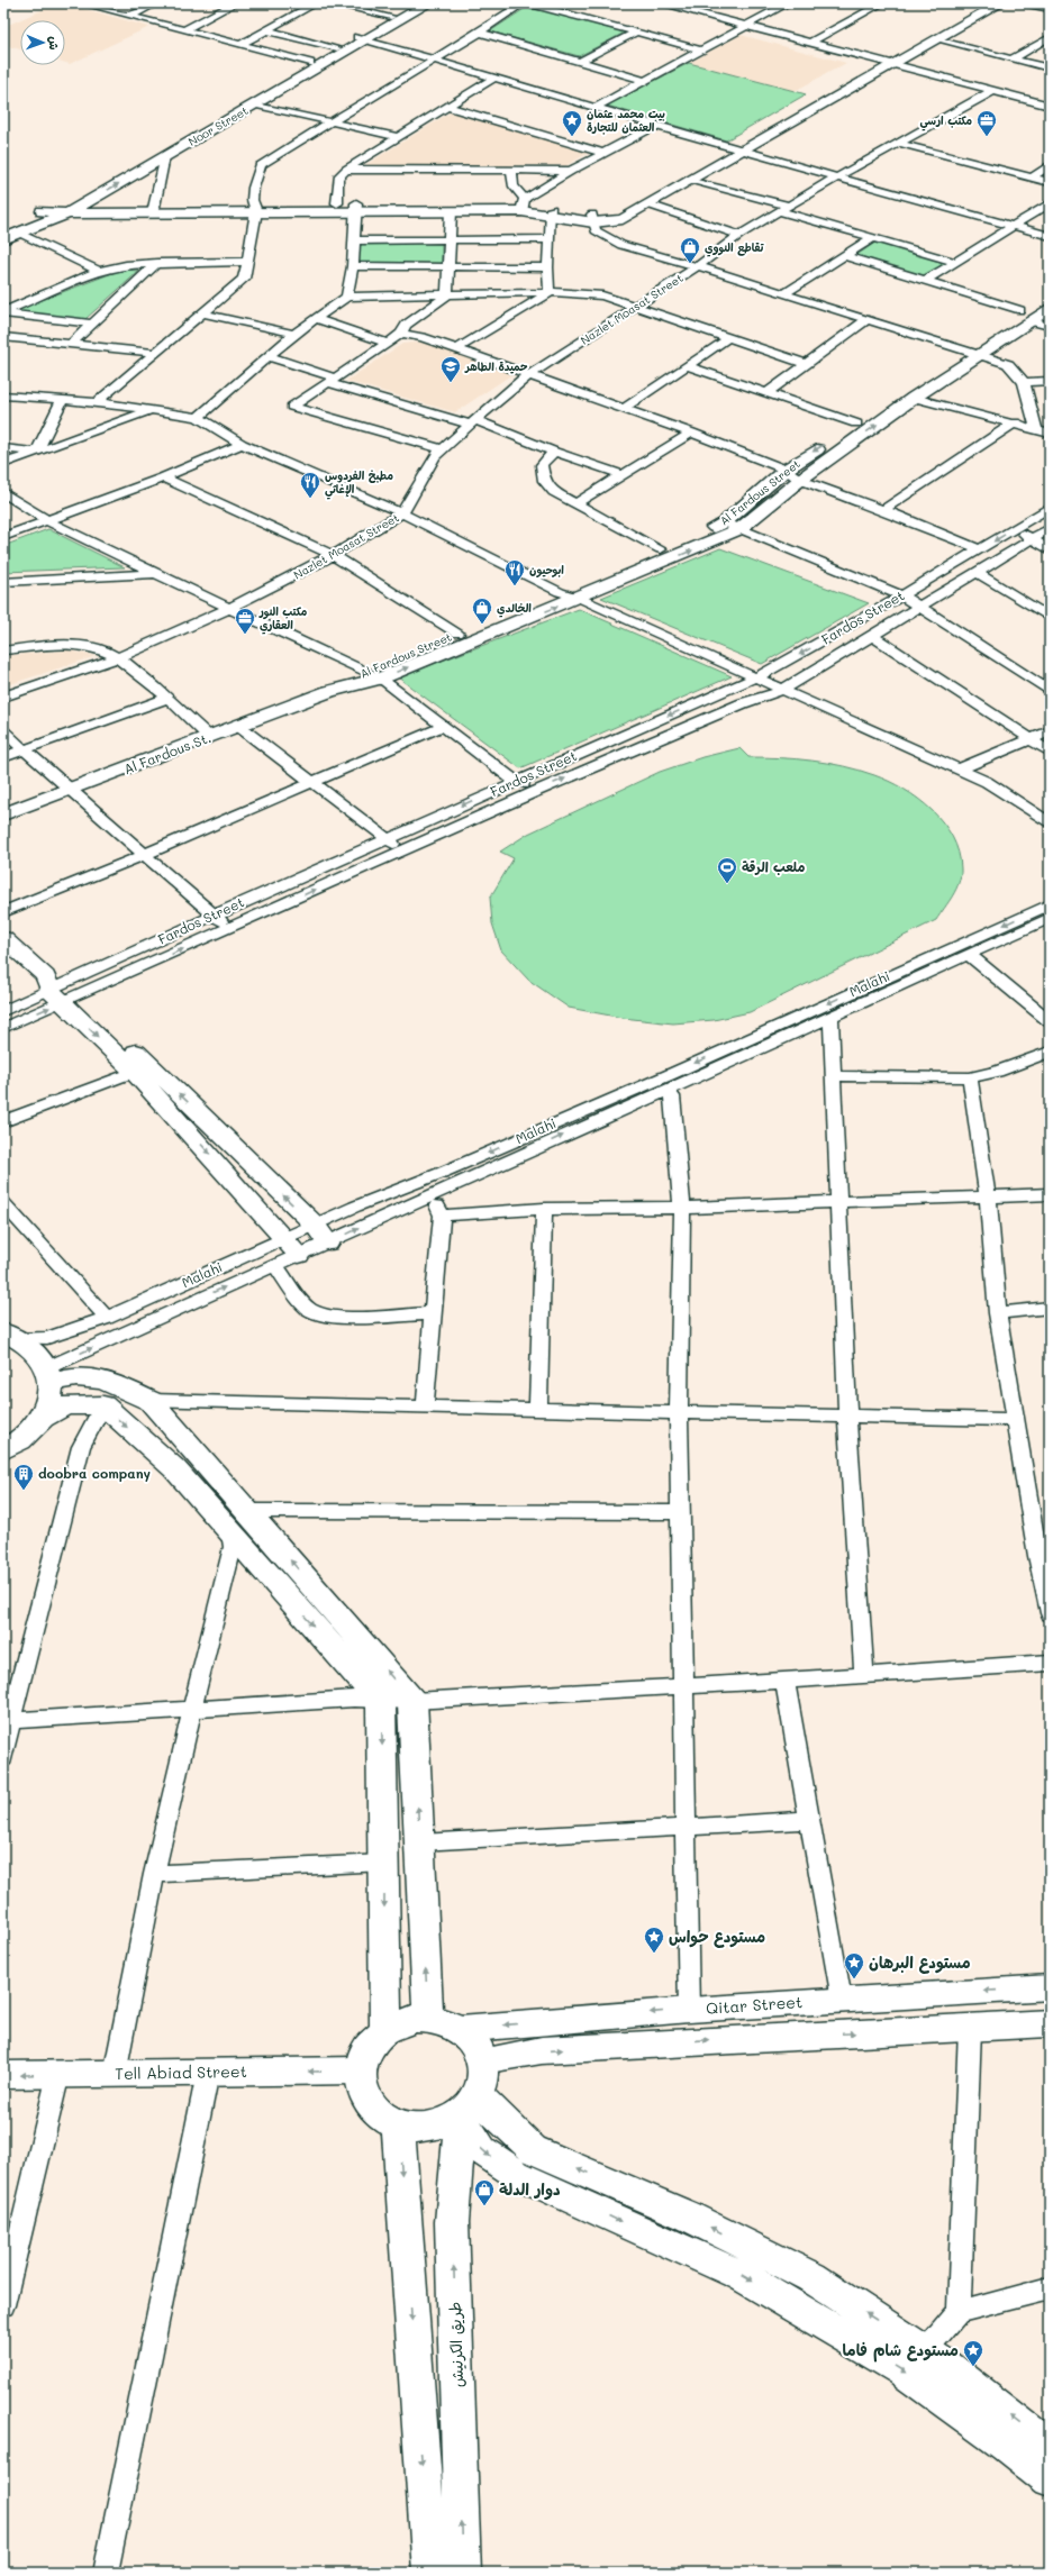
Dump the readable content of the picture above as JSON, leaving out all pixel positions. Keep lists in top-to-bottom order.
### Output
{
  "streets": {
    "main road": [
      "Noor Street",
      "Al Fardous Street",
      "Al Fardous St.",
      "Qitar Street",
      "Tell Abiad Street",
      "طريق الكرنيش"
    ],
    "street": ["Nazlet Moasat Street", "Fardos Street", "Malahi"]
  },
  "crossings": [
    ["Al Fardous Street", "Al Fardous St."],
    ["Qitar Street", "Tell Abiad Street"],
    ["Qitar Street", "طريق الكرنيش"],
    ["Tell Abiad Street", "طريق الكرنيش"]
  ],
  "one_way": ["Tell Abiad Street"],
  "places": {
    "place": [
      "بيت محمد عثمان العثمان للتجارة",
      "مستودع حواس",
      "مستودع البرهان",
      "مستودع شام فاما"
    ],
    "office": ["مكتب ارسي", "مكتب النور العقاري"],
    "shop": ["تقاطع النووي", "الخالدي", "دوار الدلة"],
    "school or university": ["حميدة الطاهر"],
    "restaurant": ["مطبخ الفردوس الإغاثي", "ابوحيون"],
    "sports": ["ملعب الرقة"],
    "building": ["doobra company"]
  },
  "north": "right"
}
